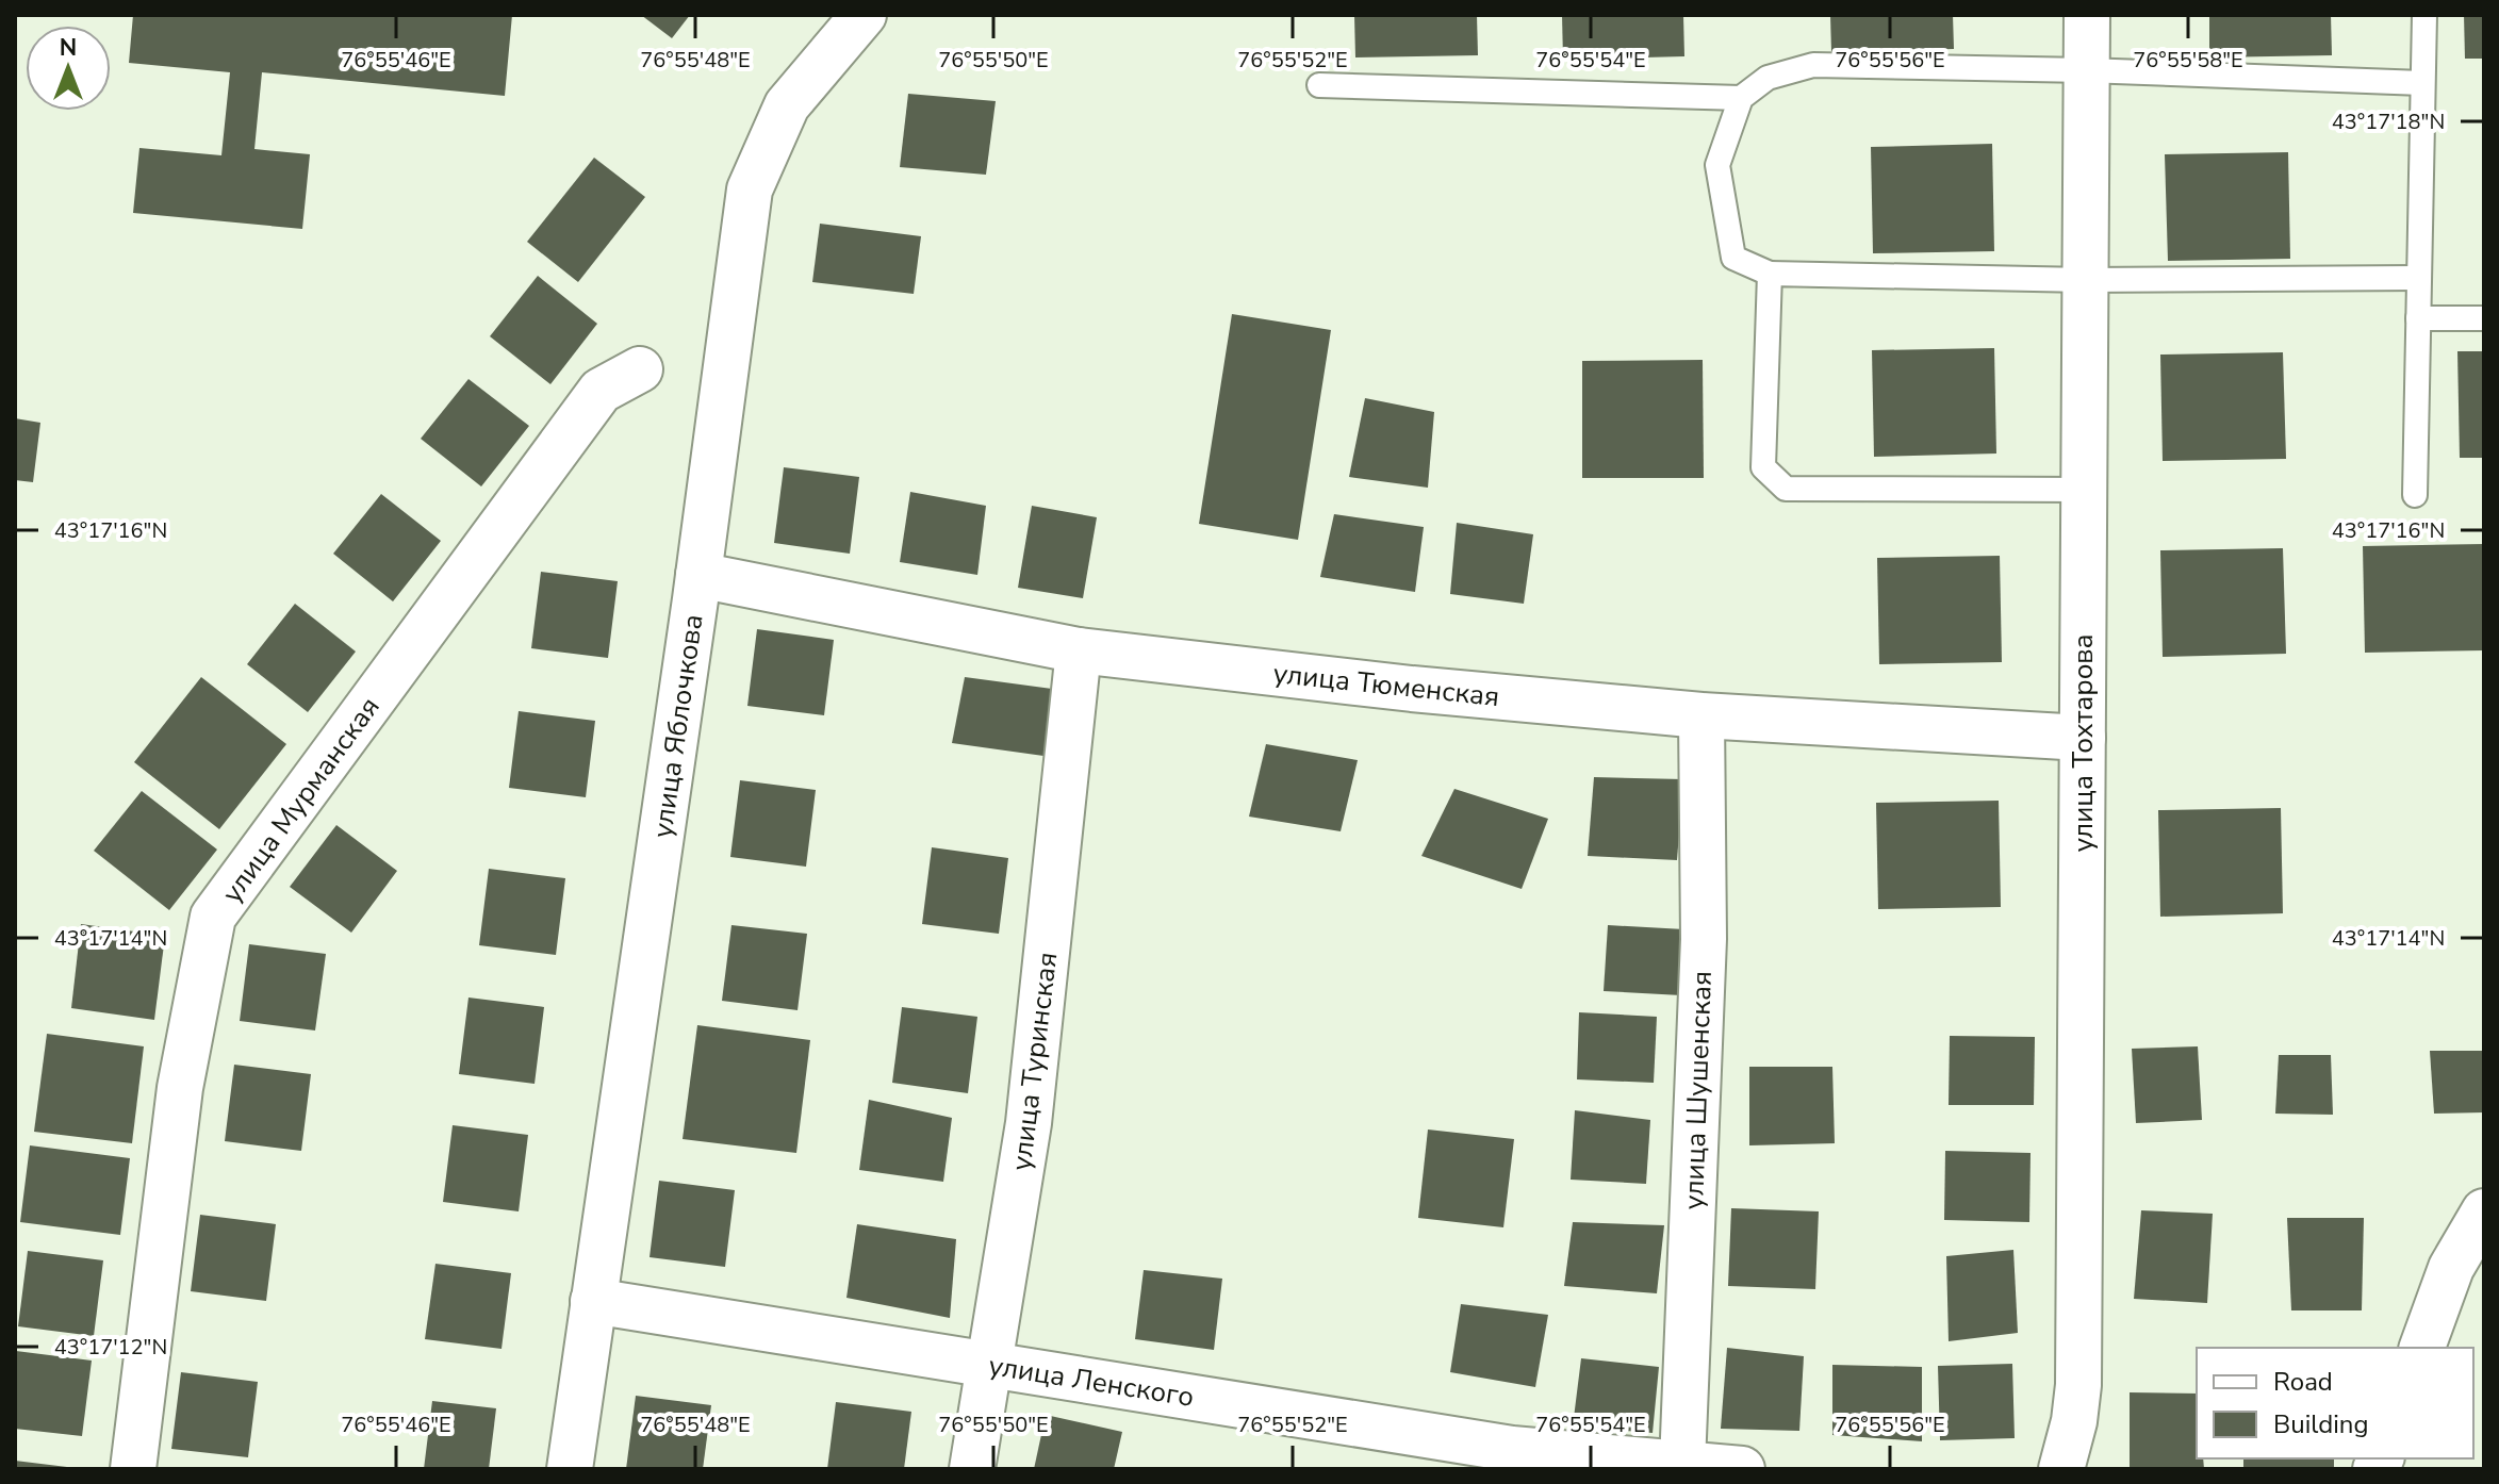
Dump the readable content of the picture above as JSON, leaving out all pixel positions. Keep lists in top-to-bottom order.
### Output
{
  "streets": {
    "street": [
      "улица Тюменская",
      "улица Яблочкова",
      "улица Тохтарова",
      "улица Мурманская",
      "улица Туринская",
      "улица Шушенская",
      "улица Ленского"
    ]
  },
  "crossings": [
    ["улица Тюменская", "улица Яблочкова"],
    ["улица Тюменская", "улица Тохтарова"],
    ["улица Тюменская", "улица Туринская"],
    ["улица Тюменская", "улица Шушенская"],
    ["улица Яблочкова", "улица Ленского"],
    ["улица Туринская", "улица Ленского"],
    ["улица Шушенская", "улица Ленского"]
  ],
  "legend": ["Road", "Building"],
  "north": "top",
  "coordinates": [
    "76°55'46\"E",
    "76°55'48\"E",
    "76°55'50\"E",
    "76°55'52\"E",
    "76°55'54\"E",
    "76°55'56\"E",
    "76°55'58\"E",
    "43°17'18\"N",
    "43°17'16\"N",
    "43°17'14\"N",
    "43°17'12\"N"
  ]
}
